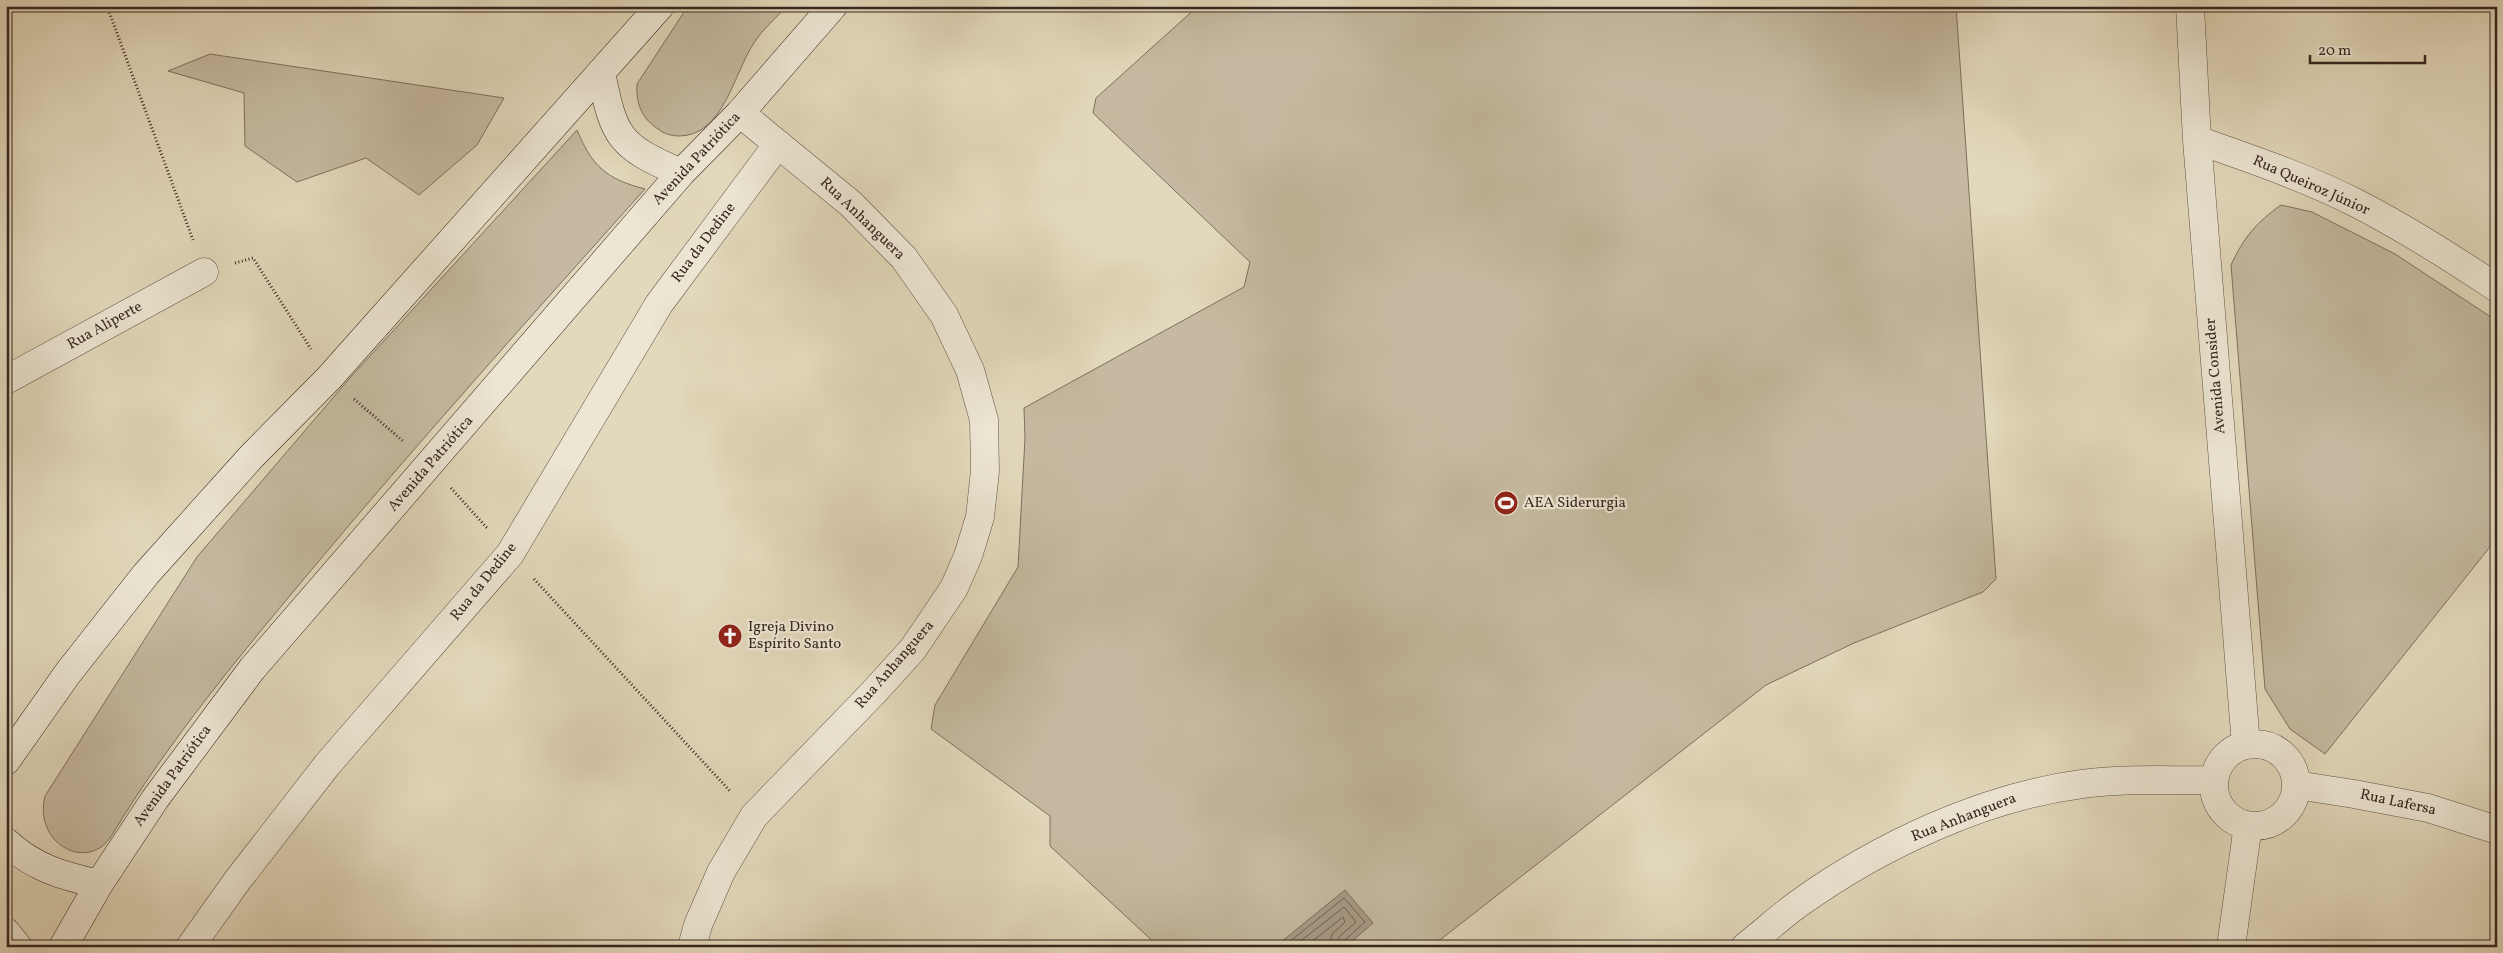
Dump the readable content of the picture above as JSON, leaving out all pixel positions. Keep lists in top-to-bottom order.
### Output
{
  "streets": {
    "street": [
      "Avenida Patriótica",
      "Rua Queiroz Júnior",
      "Rua Anhanguera",
      "Rua da Dedine",
      "Rua Aliperte",
      "Avenida Consider",
      "Rua Lafersa"
    ]
  },
  "crossings": [
    ["Avenida Patriótica", "Rua Anhanguera"],
    ["Rua Queiroz Júnior", "Avenida Consider"],
    ["Rua Anhanguera", "Rua da Dedine"],
    ["Rua Anhanguera", "Avenida Consider"],
    ["Rua Anhanguera", "Rua Lafersa"],
    ["Avenida Consider", "Rua Lafersa"]
  ],
  "places": {
    "sports": ["AEA Siderurgia"],
    "church": ["Igreja Divino Espírito Santo"]
  },
  "scale_bar": "20 m"
}
